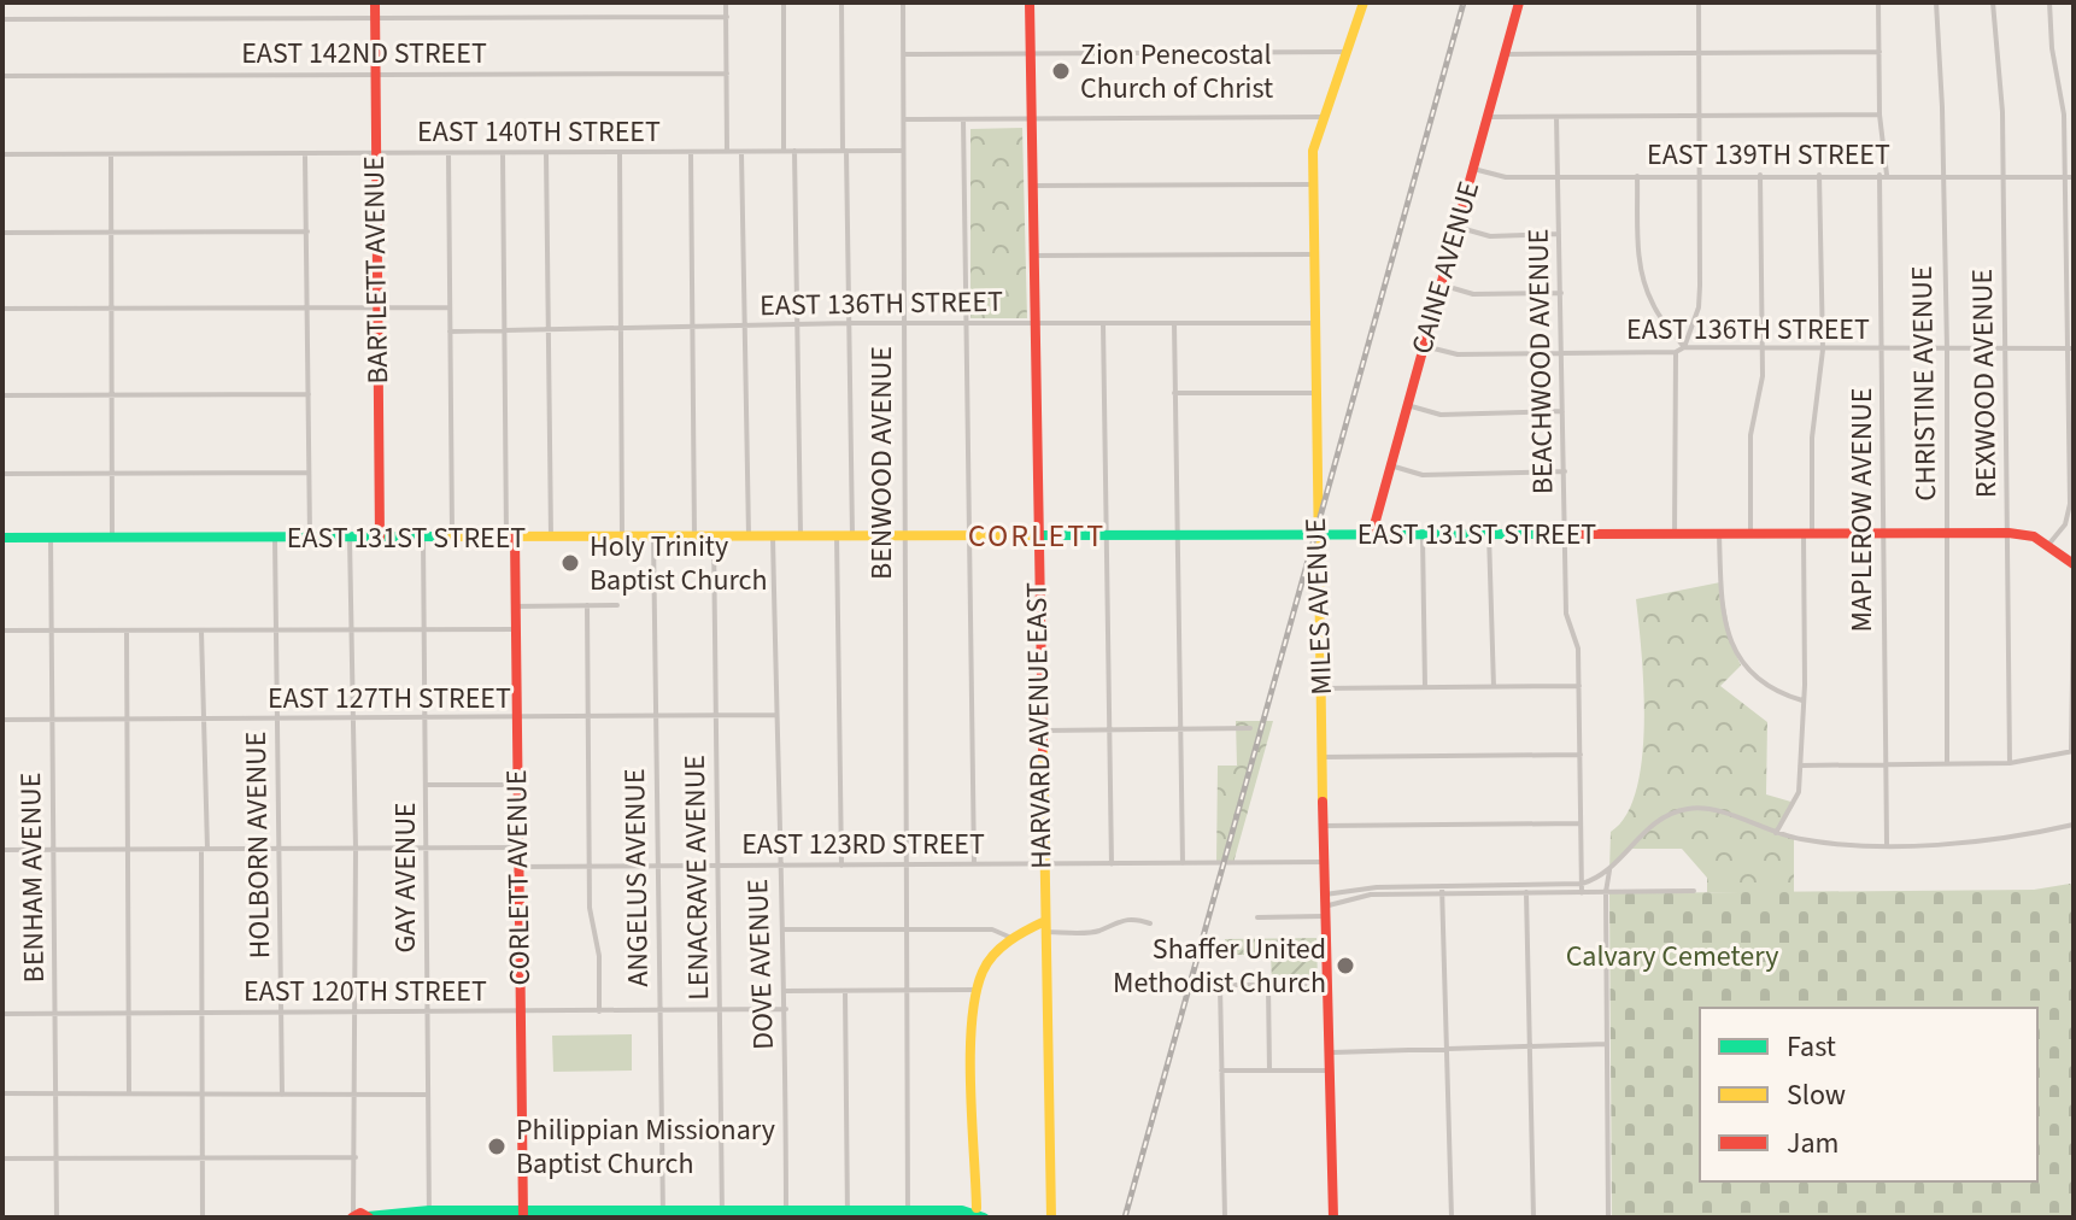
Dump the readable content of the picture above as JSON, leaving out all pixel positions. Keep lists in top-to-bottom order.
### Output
{
  "streets": {
    "street": [
      "EAST 142ND STREET",
      "EAST 140TH STREET",
      "EAST 139TH STREET",
      "CAINE AVENUE",
      "BARTLETT AVENUE",
      "EAST 136TH STREET",
      "BEACHWOOD AVENUE",
      "CHRISTINE AVENUE",
      "REXWOOD AVENUE",
      "BENWOOD AVENUE",
      "MAPLEROW AVENUE",
      "EAST 131ST STREET",
      "MILES AVENUE",
      "EAST 127TH STREET",
      "HARVARD AVENUE EAST",
      "EAST 123RD STREET",
      "HOLBORN AVENUE",
      "BENHAM AVENUE",
      "GAY AVENUE",
      "CORLETT AVENUE",
      "ANGELUS AVENUE",
      "LENACRAVE AVENUE",
      "DOVE AVENUE",
      "EAST 120TH STREET"
    ]
  },
  "crossings": [
    ["EAST 142ND STREET", "BARTLETT AVENUE"],
    ["EAST 140TH STREET", "BARTLETT AVENUE"],
    ["EAST 140TH STREET", "BENWOOD AVENUE"],
    ["EAST 139TH STREET", "CAINE AVENUE"],
    ["EAST 139TH STREET", "BEACHWOOD AVENUE"],
    ["EAST 139TH STREET", "CHRISTINE AVENUE"],
    ["EAST 139TH STREET", "REXWOOD AVENUE"],
    ["EAST 139TH STREET", "MAPLEROW AVENUE"],
    ["CAINE AVENUE", "EAST 136TH STREET"],
    ["CAINE AVENUE", "EAST 131ST STREET"],
    ["BARTLETT AVENUE", "EAST 131ST STREET"],
    ["EAST 136TH STREET", "BEACHWOOD AVENUE"],
    ["EAST 136TH STREET", "CHRISTINE AVENUE"],
    ["EAST 136TH STREET", "REXWOOD AVENUE"],
    ["EAST 136TH STREET", "BENWOOD AVENUE"],
    ["EAST 136TH STREET", "MAPLEROW AVENUE"],
    ["EAST 136TH STREET", "MILES AVENUE"],
    ["EAST 136TH STREET", "HARVARD AVENUE EAST"],
    ["BEACHWOOD AVENUE", "EAST 131ST STREET"],
    ["CHRISTINE AVENUE", "EAST 131ST STREET"],
    ["REXWOOD AVENUE", "EAST 131ST STREET"],
    ["BENWOOD AVENUE", "EAST 131ST STREET"],
    ["BENWOOD AVENUE", "EAST 123RD STREET"],
    ["MAPLEROW AVENUE", "EAST 131ST STREET"],
    ["EAST 131ST STREET", "MILES AVENUE"],
    ["EAST 131ST STREET", "HARVARD AVENUE EAST"],
    ["EAST 131ST STREET", "HOLBORN AVENUE"],
    ["EAST 131ST STREET", "BENHAM AVENUE"],
    ["EAST 131ST STREET", "GAY AVENUE"],
    ["EAST 131ST STREET", "CORLETT AVENUE"],
    ["EAST 131ST STREET", "ANGELUS AVENUE"],
    ["EAST 131ST STREET", "LENACRAVE AVENUE"],
    ["EAST 131ST STREET", "DOVE AVENUE"],
    ["MILES AVENUE", "EAST 123RD STREET"],
    ["EAST 127TH STREET", "HOLBORN AVENUE"],
    ["EAST 127TH STREET", "BENHAM AVENUE"],
    ["EAST 127TH STREET", "GAY AVENUE"],
    ["EAST 127TH STREET", "CORLETT AVENUE"],
    ["EAST 127TH STREET", "ANGELUS AVENUE"],
    ["EAST 127TH STREET", "LENACRAVE AVENUE"],
    ["EAST 127TH STREET", "DOVE AVENUE"],
    ["HARVARD AVENUE EAST", "EAST 123RD STREET"],
    ["EAST 123RD STREET", "CORLETT AVENUE"],
    ["EAST 123RD STREET", "ANGELUS AVENUE"],
    ["EAST 123RD STREET", "LENACRAVE AVENUE"],
    ["EAST 123RD STREET", "DOVE AVENUE"],
    ["HOLBORN AVENUE", "EAST 120TH STREET"],
    ["BENHAM AVENUE", "EAST 120TH STREET"],
    ["GAY AVENUE", "EAST 120TH STREET"],
    ["CORLETT AVENUE", "EAST 120TH STREET"],
    ["ANGELUS AVENUE", "EAST 120TH STREET"],
    ["LENACRAVE AVENUE", "EAST 120TH STREET"],
    ["DOVE AVENUE", "EAST 120TH STREET"]
  ],
  "districts": ["CORLETT"],
  "parks": ["Calvary Cemetery"],
  "places": [
    "Zion Penecostal Church of Christ",
    "Holy Trinity Baptist Church",
    "Shaffer United Methodist Church",
    "Philippian Missionary Baptist Church"
  ],
  "legend": ["Fast", "Slow", "Jam"]
}
